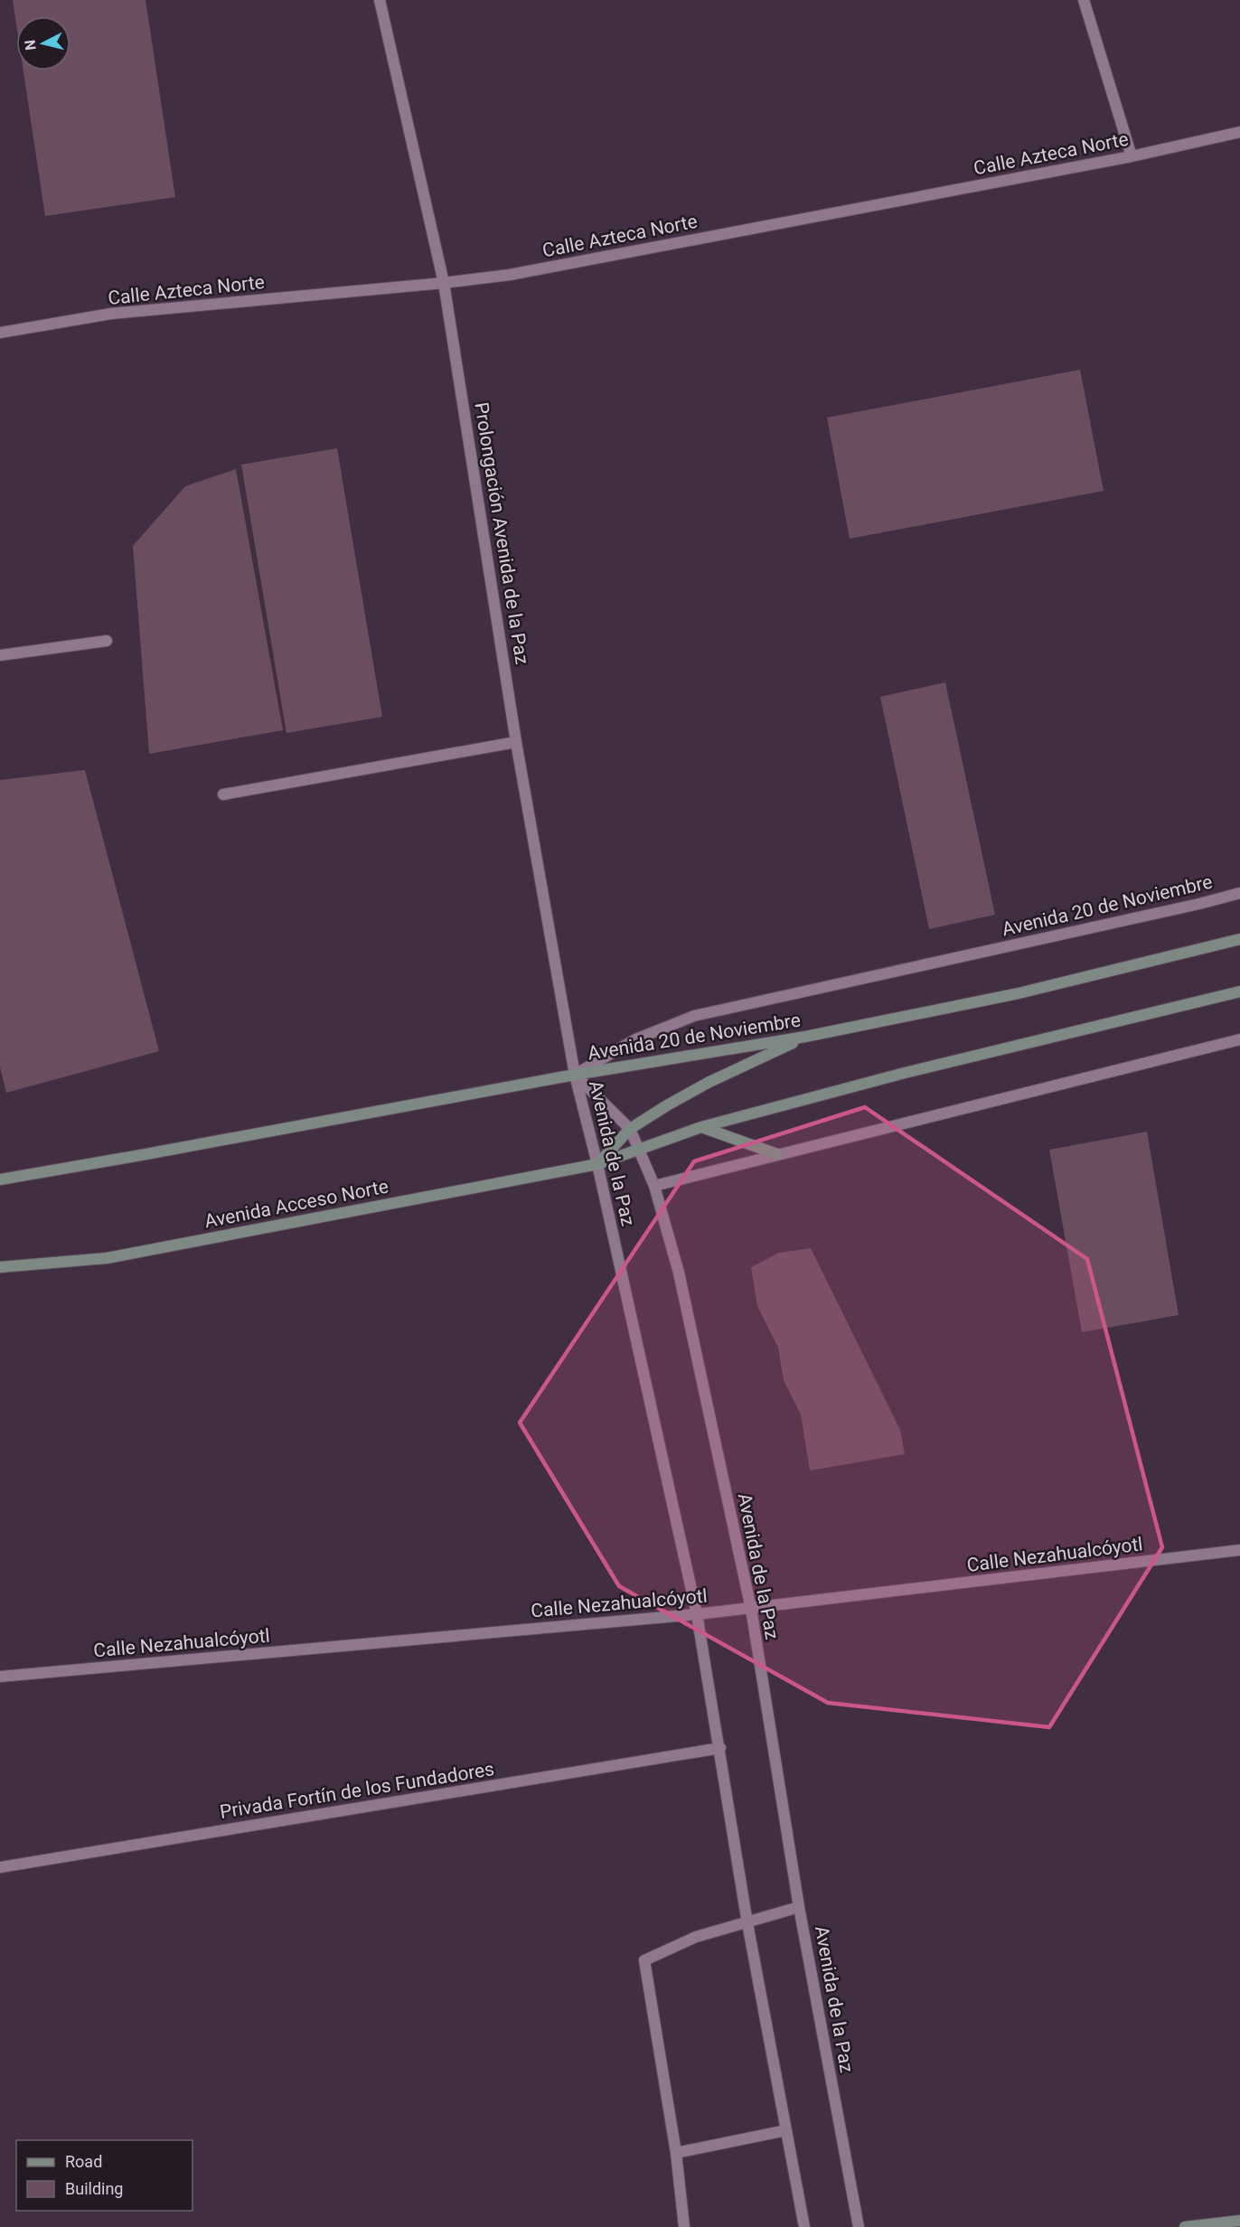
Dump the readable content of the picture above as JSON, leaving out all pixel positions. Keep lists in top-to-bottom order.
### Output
{
  "streets": {
    "main road": ["Avenida 20 de Noviembre", "Avenida Acceso Norte"],
    "street": [
      "Calle Azteca Norte",
      "Prolongación Avenida de la Paz",
      "Avenida de la Paz",
      "Calle Nezahualcóyotl",
      "Privada Fortín de los Fundadores"
    ]
  },
  "crossings": [
    ["Calle Azteca Norte", "Prolongación Avenida de la Paz"],
    ["Prolongación Avenida de la Paz", "Avenida 20 de Noviembre"],
    ["Prolongación Avenida de la Paz", "Avenida de la Paz"],
    ["Avenida 20 de Noviembre", "Avenida de la Paz"],
    ["Avenida de la Paz", "Avenida Acceso Norte"],
    ["Avenida de la Paz", "Calle Nezahualcóyotl"],
    ["Avenida de la Paz", "Privada Fortín de los Fundadores"]
  ],
  "legend": ["Road", "Building"],
  "north": "left"
}
